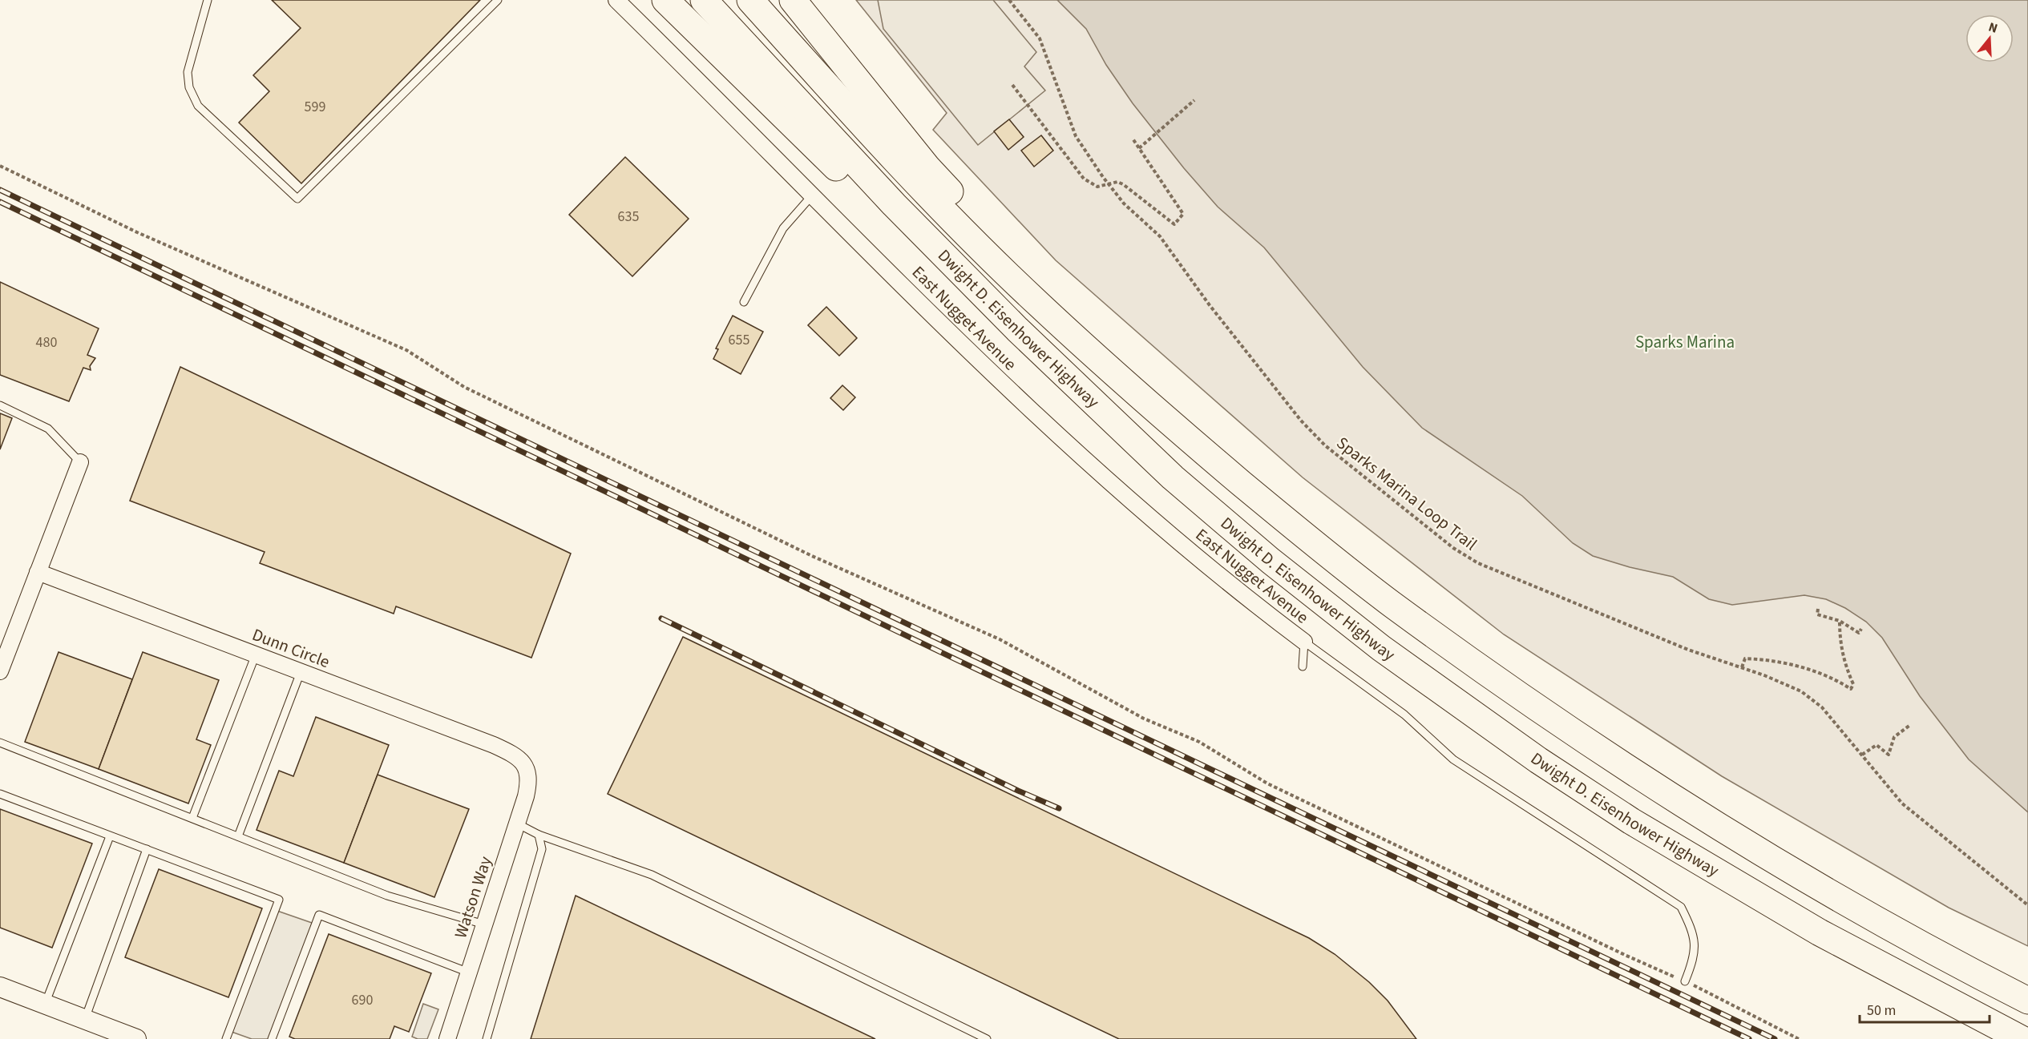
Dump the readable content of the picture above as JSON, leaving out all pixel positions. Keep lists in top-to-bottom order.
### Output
{
  "streets": {
    "highway": ["Dwight D. Eisenhower Highway"],
    "street": ["East Nugget Avenue", "Dunn Circle", "Watson Way"],
    "path": ["Sparks Marina Loop Trail"]
  },
  "crossings": [
    ["Dunn Circle", "Watson Way"]
  ],
  "parks": ["Sparks Marina"],
  "house_numbers": [
    "599",
    "635",
    "655",
    "480",
    "690"
  ],
  "scale_bar": "50 m",
  "north": "top"
}
